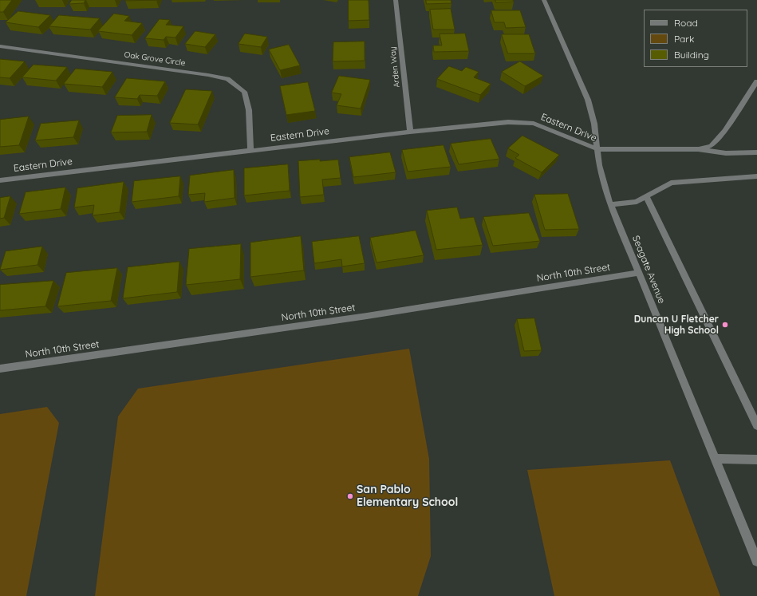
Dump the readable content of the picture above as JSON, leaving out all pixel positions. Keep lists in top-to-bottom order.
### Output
{
  "streets": {
    "street": [
      "Oak Grove Circle",
      "Arden Way",
      "Eastern Drive",
      "Seagate Avenue",
      "North 10th Street"
    ]
  },
  "crossings": [
    ["Oak Grove Circle", "Eastern Drive"],
    ["Arden Way", "Eastern Drive"],
    ["Eastern Drive", "Seagate Avenue"],
    ["Seagate Avenue", "North 10th Street"]
  ],
  "places": ["Duncan U Fletcher High School", "San Pablo Elementary School"],
  "legend": ["Road", "Park", "Building"]
}
